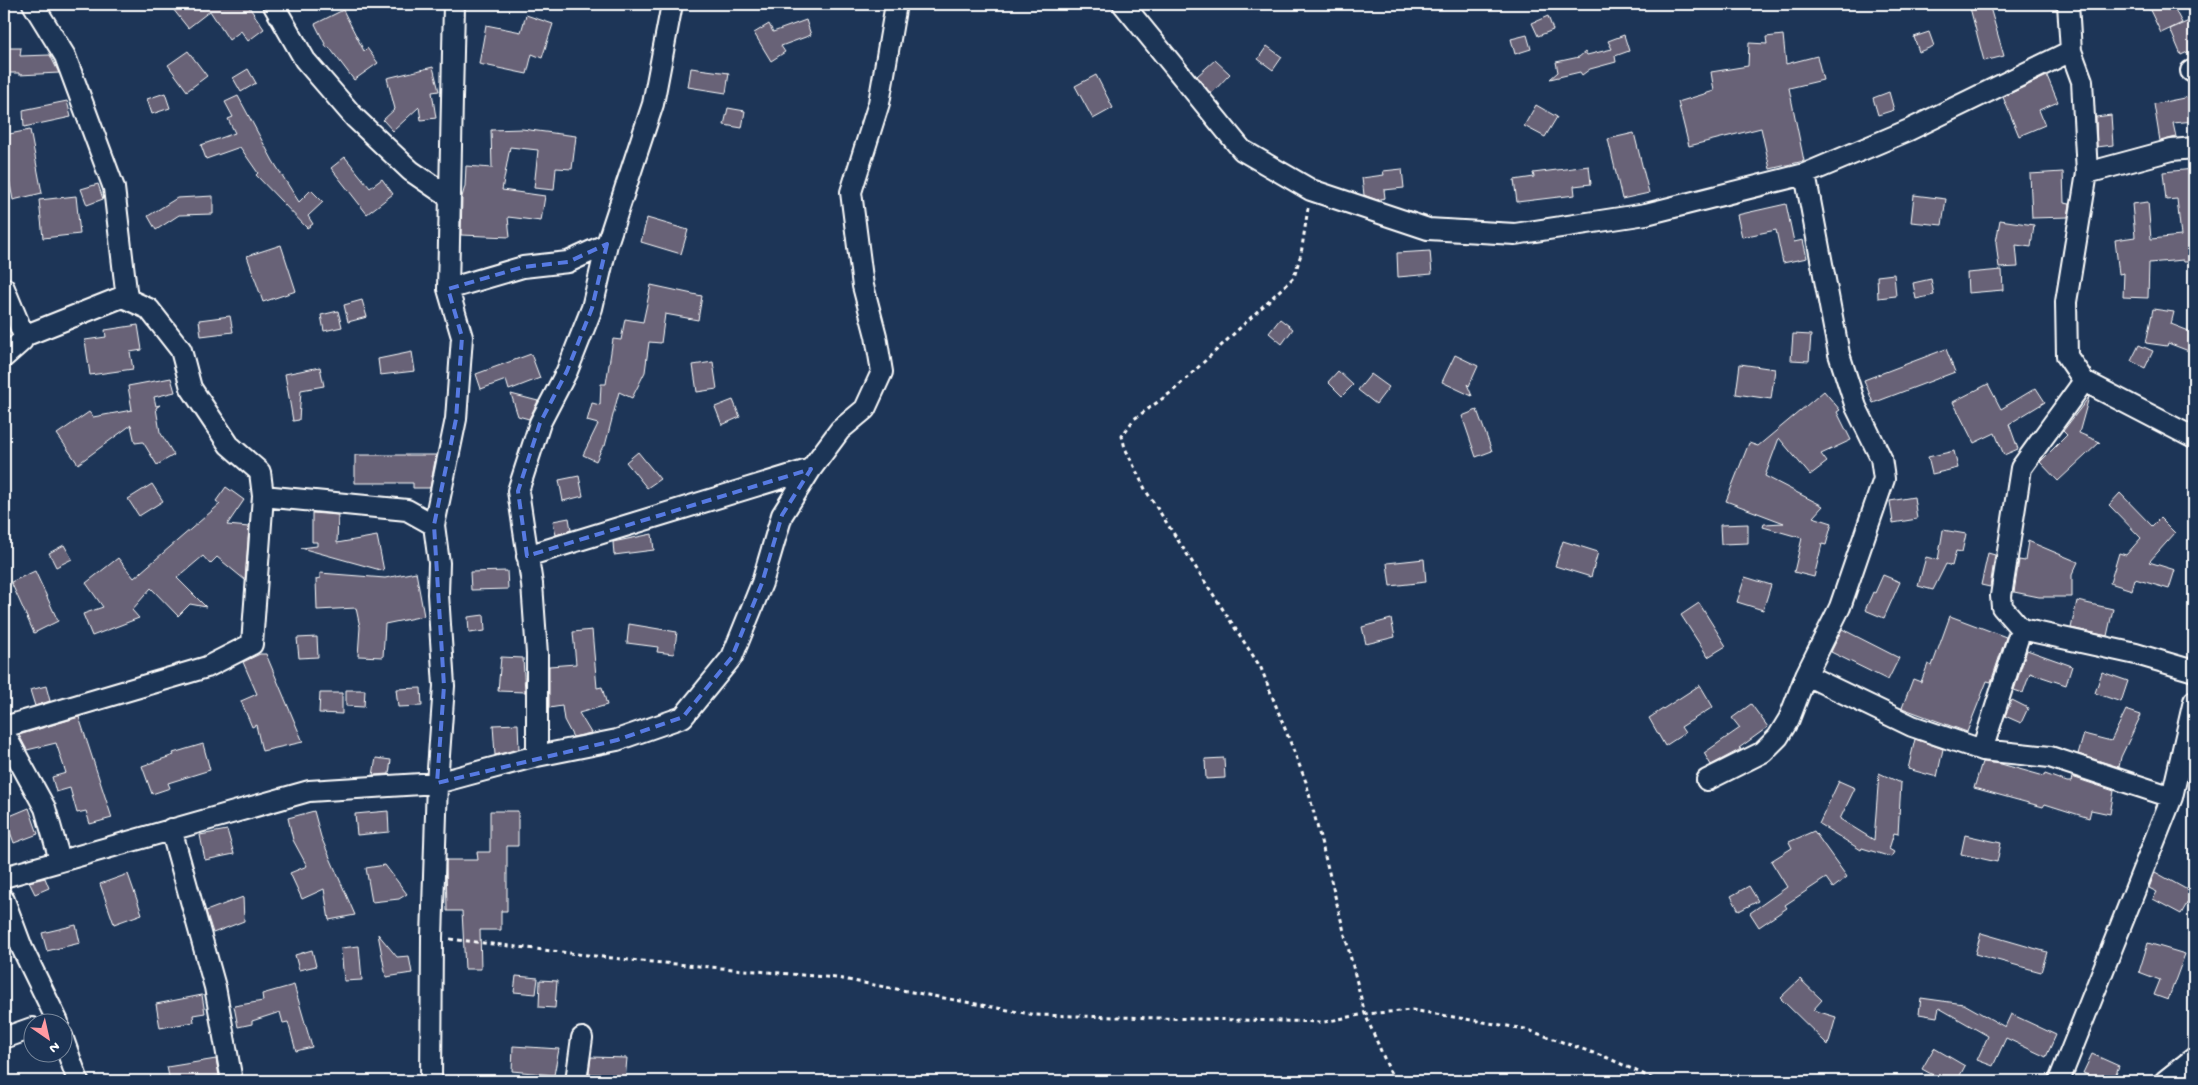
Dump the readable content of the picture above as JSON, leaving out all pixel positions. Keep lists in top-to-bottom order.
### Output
{
  "north": "bottom right"
}
